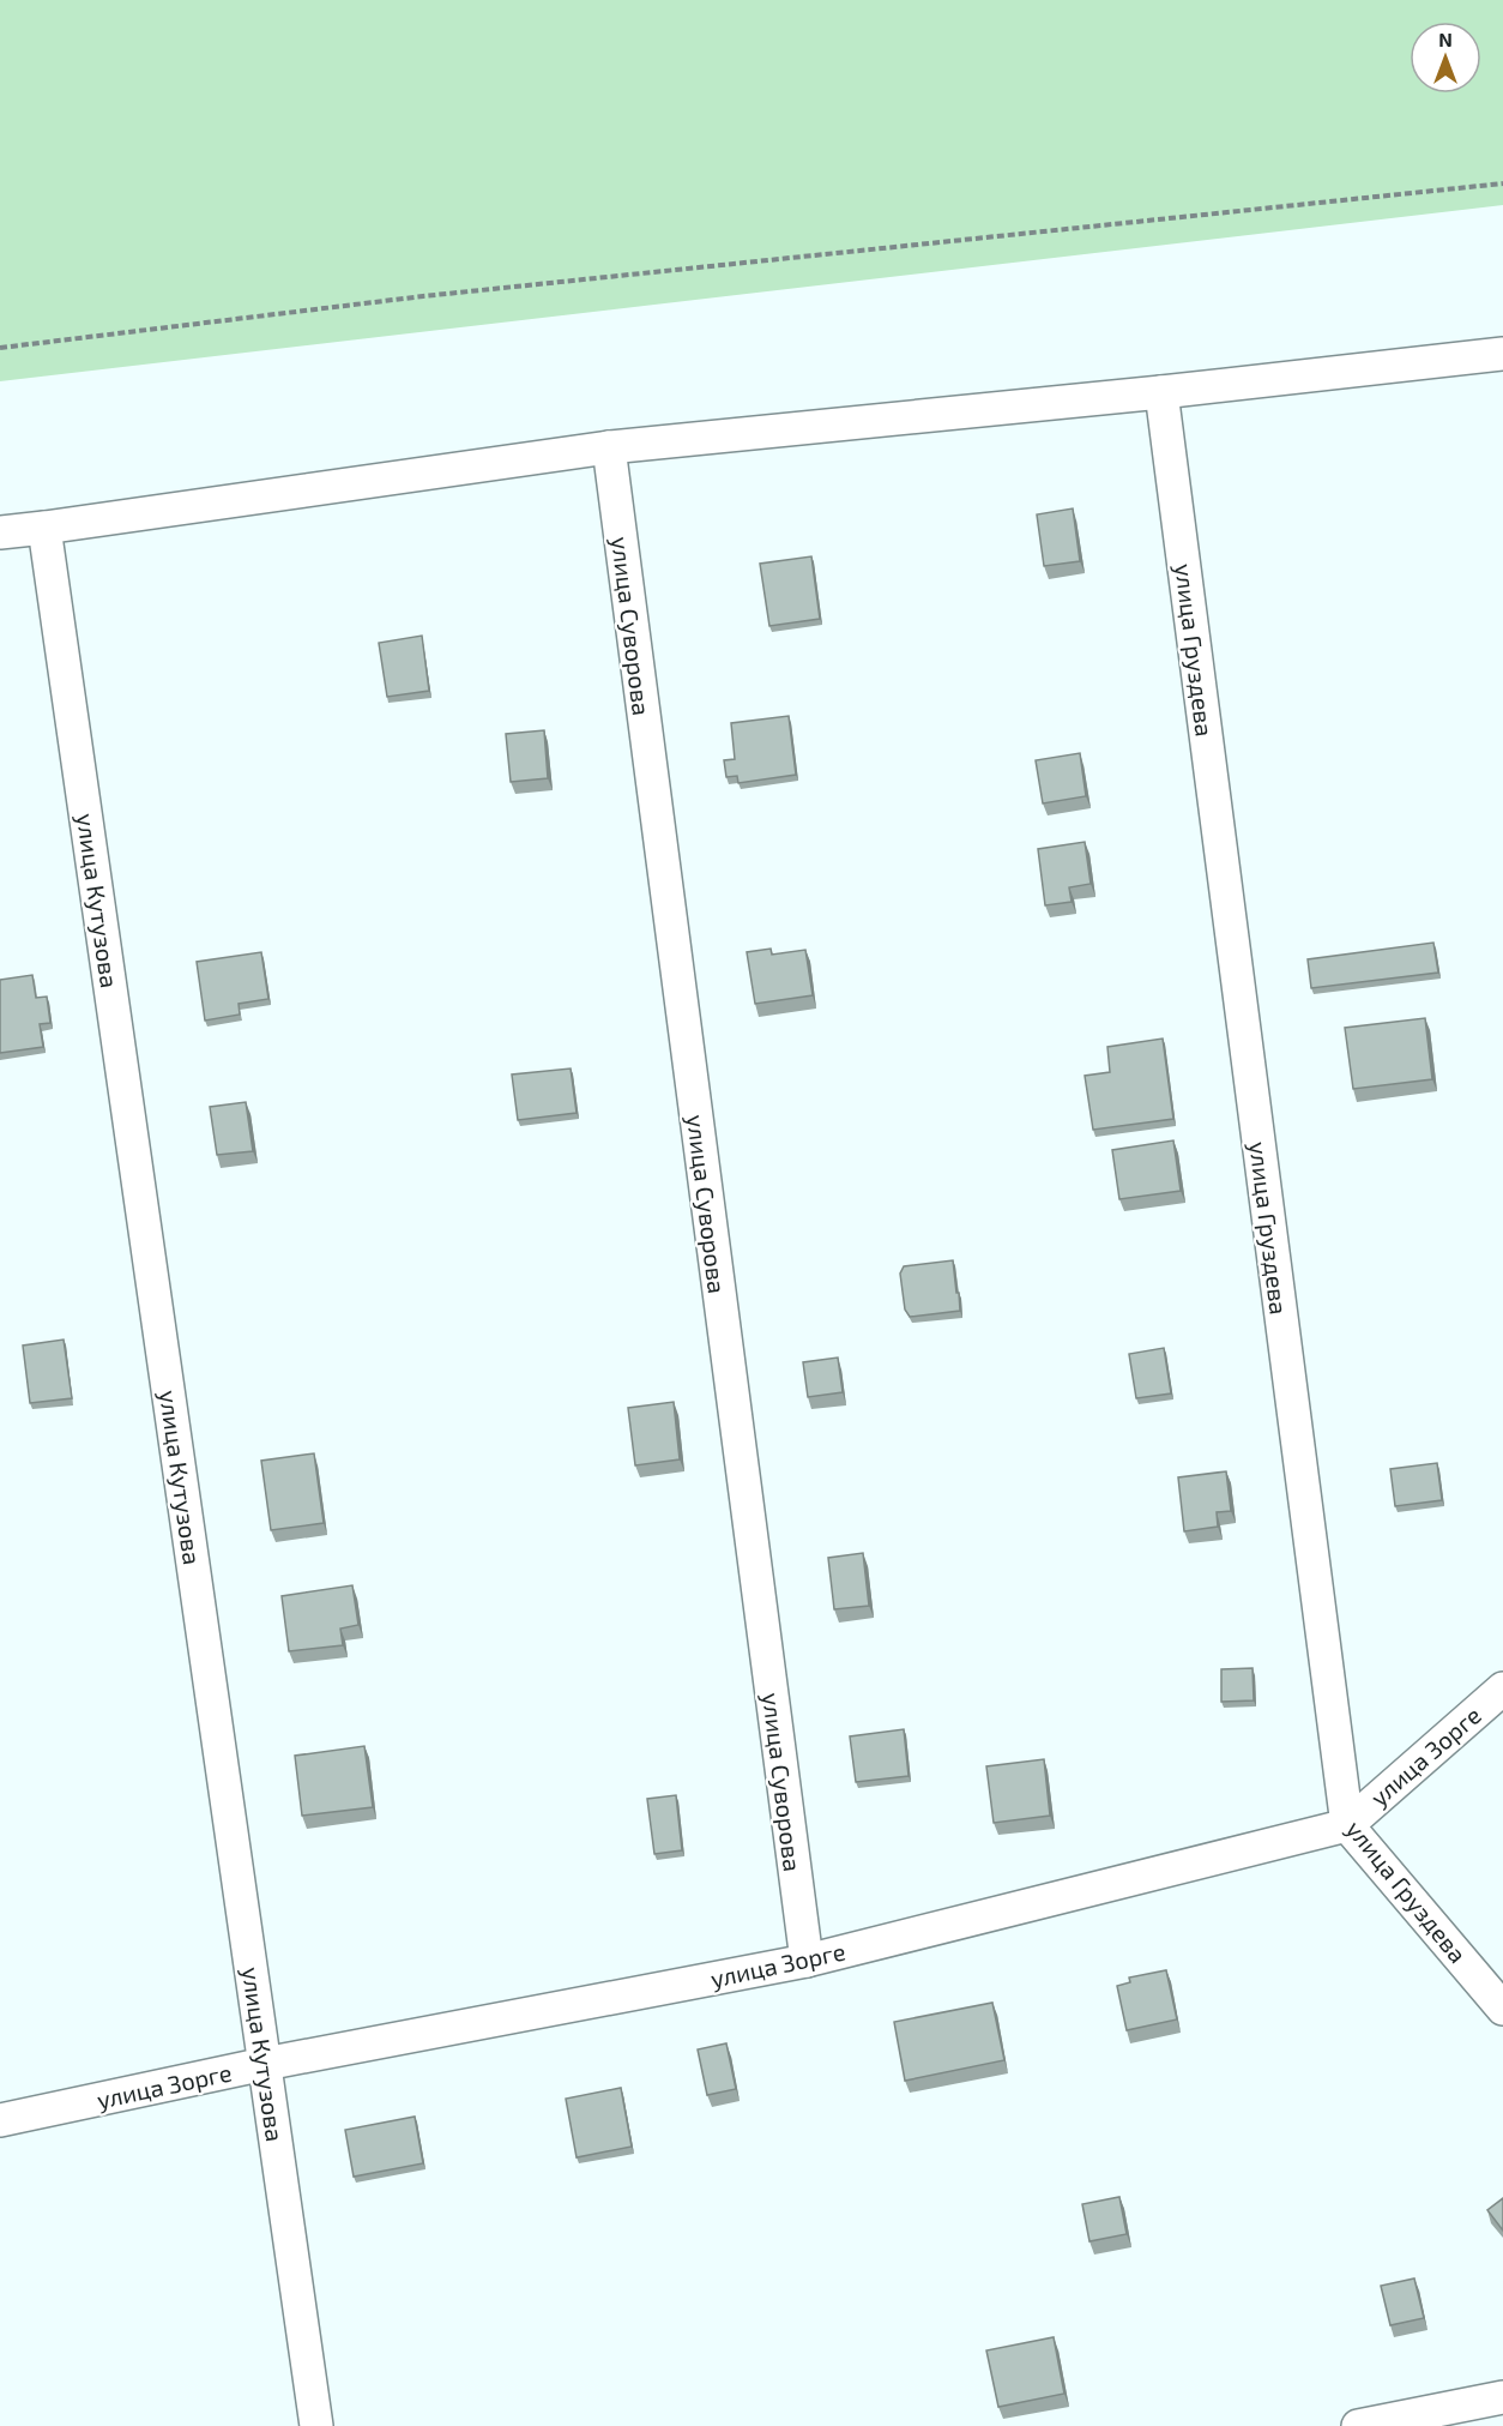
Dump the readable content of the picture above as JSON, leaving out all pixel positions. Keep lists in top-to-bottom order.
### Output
{
  "streets": {
    "street": [
      "улица Суворова",
      "улица Груздева",
      "улица Кутузова",
      "улица Зорге"
    ]
  },
  "crossings": [
    ["улица Суворова", "улица Зорге"],
    ["улица Груздева", "улица Зорге"],
    ["улица Кутузова", "улица Зорге"]
  ],
  "north": "top"
}
